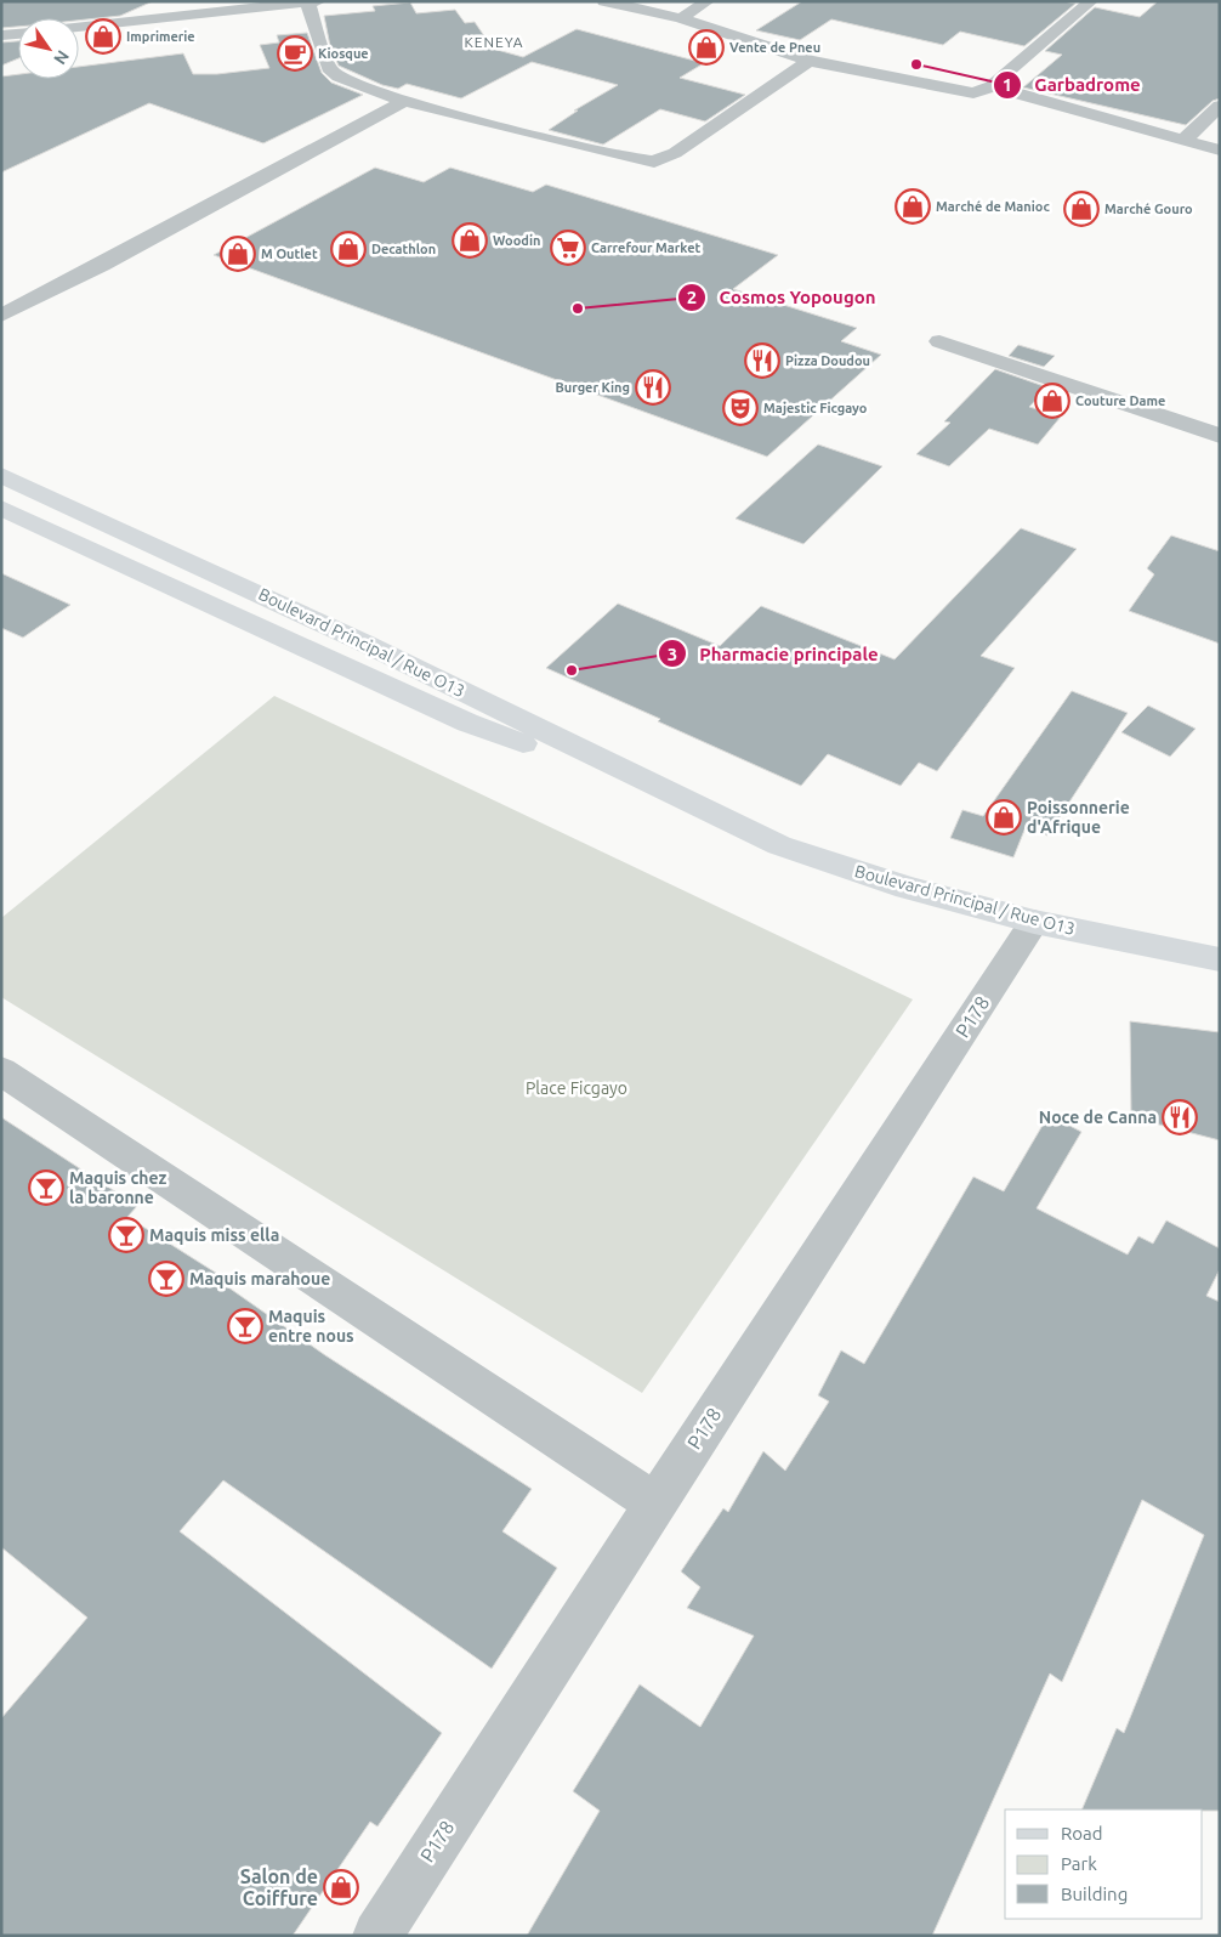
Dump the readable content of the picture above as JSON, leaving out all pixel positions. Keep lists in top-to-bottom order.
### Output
{
  "streets": {
    "main road": ["Boulevard Principal / Rue O13"],
    "street": ["P178"]
  },
  "crossings": [
    ["Boulevard Principal / Rue O13", "P178"]
  ],
  "districts": ["KENEYA"],
  "parks": ["Place Ficgayo"],
  "places": {
    "shop": [
      "Imprimerie",
      "Vente de Pneu",
      "Marché de Manioc",
      "Marché Gouro",
      "Woodin",
      "Decathlon",
      "M Outlet",
      "Couture Dame",
      "Poissonnerie d'Afrique",
      "Salon de Coiffure"
    ],
    "cafe": ["Kiosque"],
    "other": ["Garbadrome", "Cosmos Yopougon", "Pharmacie principale"],
    "supermarket": ["Carrefour Market"],
    "restaurant": ["Pizza Doudou", "Burger King", "Noce de Canna"],
    "theatre": ["Majestic Ficgayo"],
    "bar": [
      "Maquis chez la baronne",
      "Maquis miss ella",
      "Maquis marahoue",
      "Maquis entre nous"
    ]
  },
  "legend": ["Road", "Park", "Building"],
  "north": "bottom right"
}
